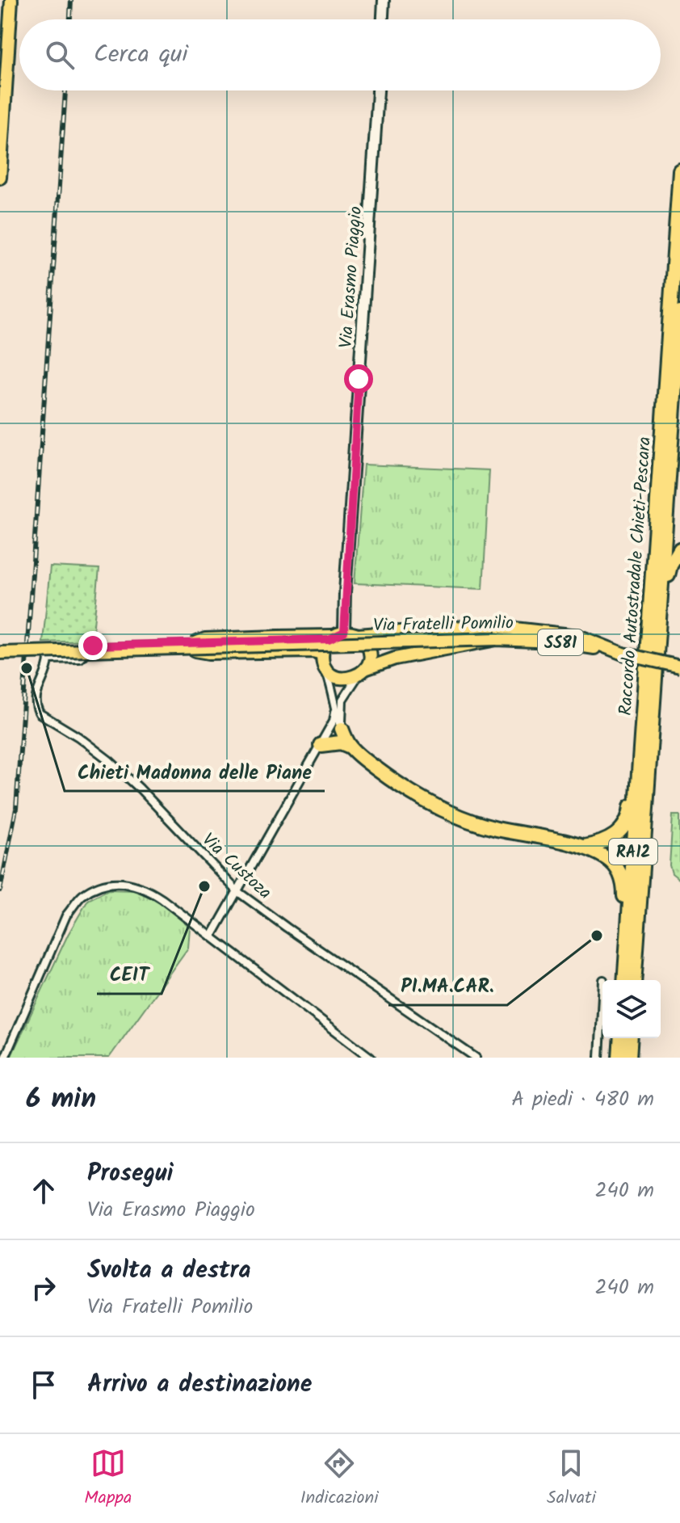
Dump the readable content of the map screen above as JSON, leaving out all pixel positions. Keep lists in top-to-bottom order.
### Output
{
  "streets": {
    "highway": ["Raccordo Autostradale Chieti-Pescara", "RA12"],
    "main road": ["Via Fratelli Pomilio", "SS81"],
    "street": ["Via Erasmo Piaggio", "Via Custoza"]
  },
  "crossings": [
    ["Via Erasmo Piaggio", "Via Custoza"]
  ],
  "places": ["Chieti Madonna delle Piane", "CEIT", "PI.MA.CAR."],
  "page": {
    "search": "Cerca qui",
    "heading": ["6 min", "A piedi · 480 m"],
    "list": [
      ["Prosegui", "Via Erasmo Piaggio", "240 m"],
      ["Svolta a destra", "Via Fratelli Pomilio", "240 m"],
      "Arrivo a destinazione"
    ],
    "nav": ["Mappa", "Indicazioni", "Salvati"]
  }
}
